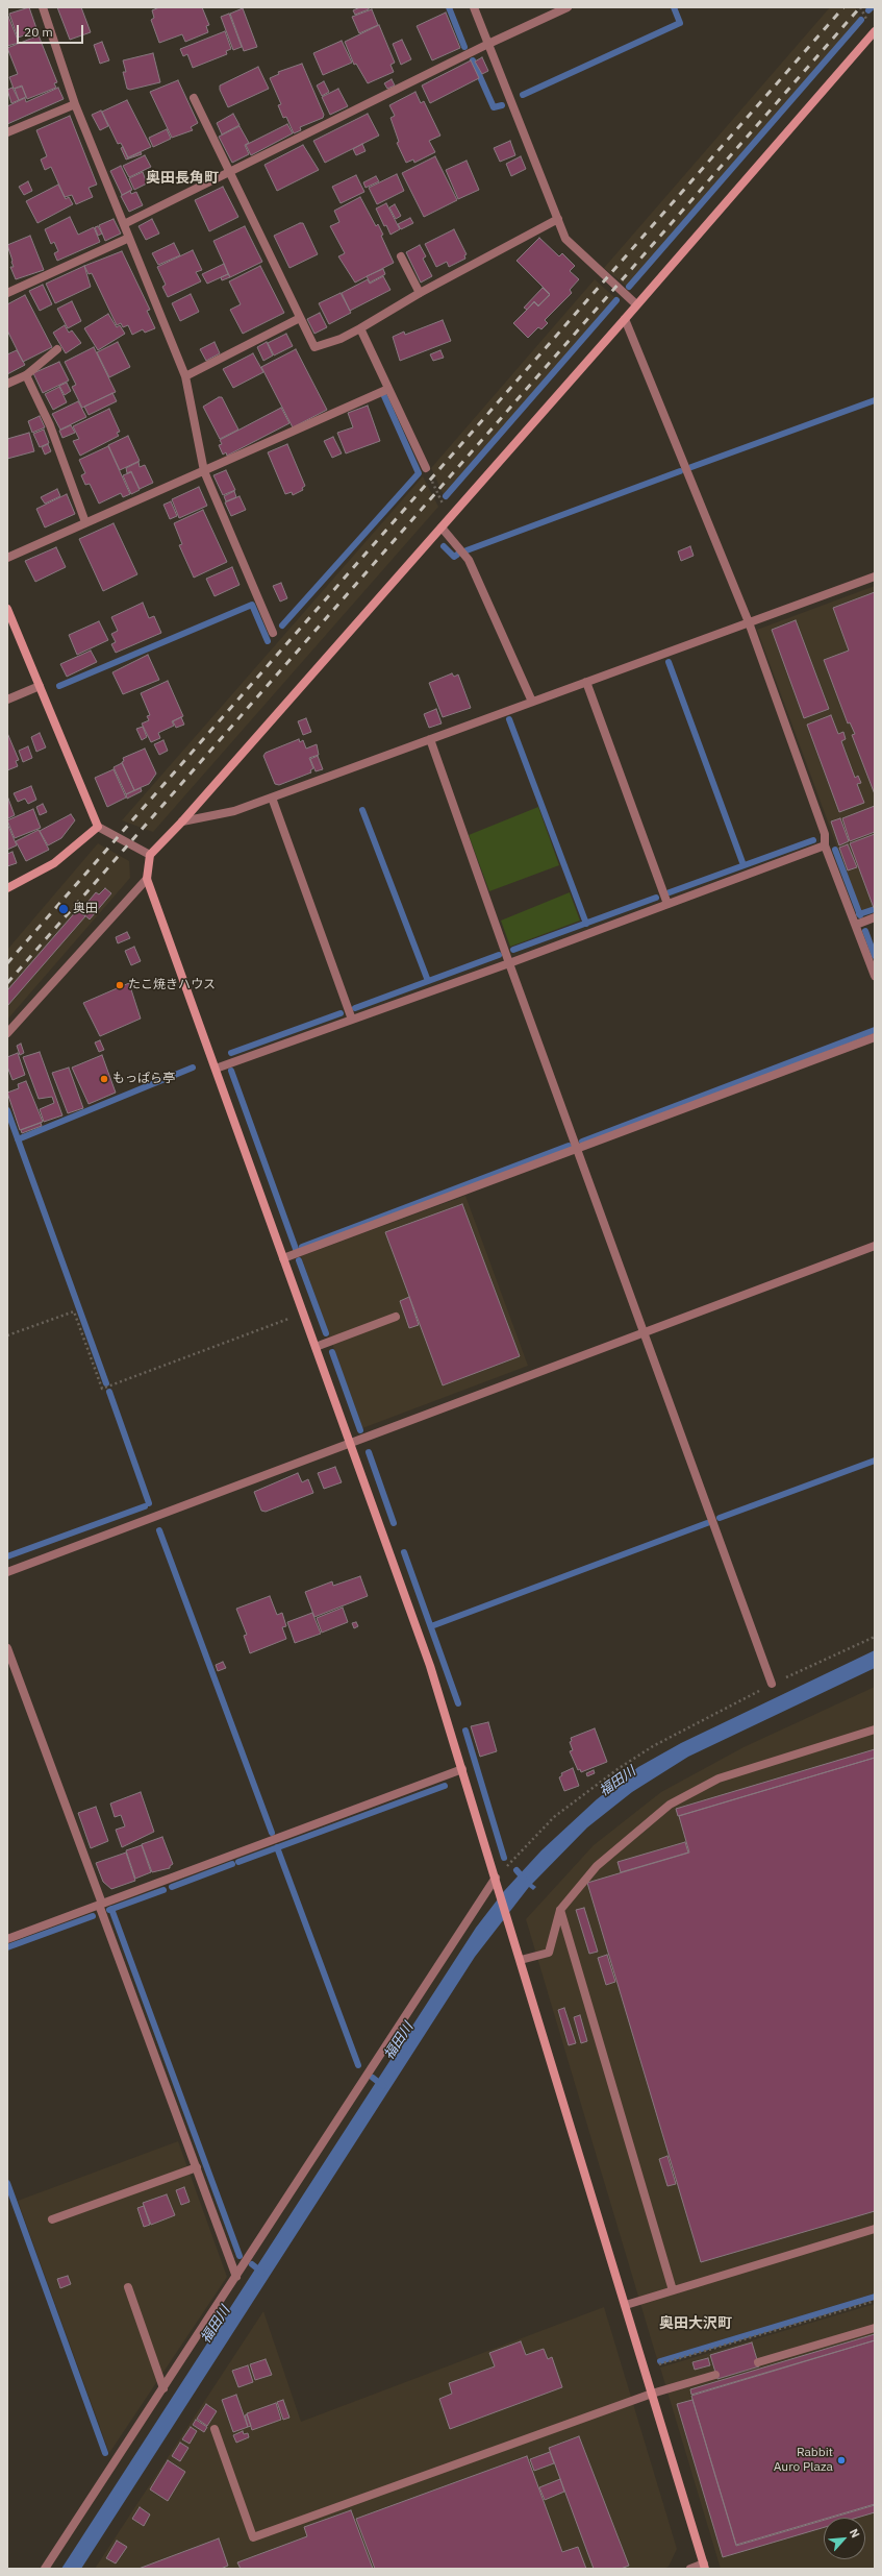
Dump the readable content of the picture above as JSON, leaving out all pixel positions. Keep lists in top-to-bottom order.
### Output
{
  "districts": ["奥田長角町", "奥田大沢町"],
  "water": ["福田川"],
  "places": [
    "奥田",
    "たこ焼きハウス",
    "もっぱら亭",
    "Rabbit Auro Plaza"
  ],
  "scale_bar": "20 m",
  "north": "top right"
}
